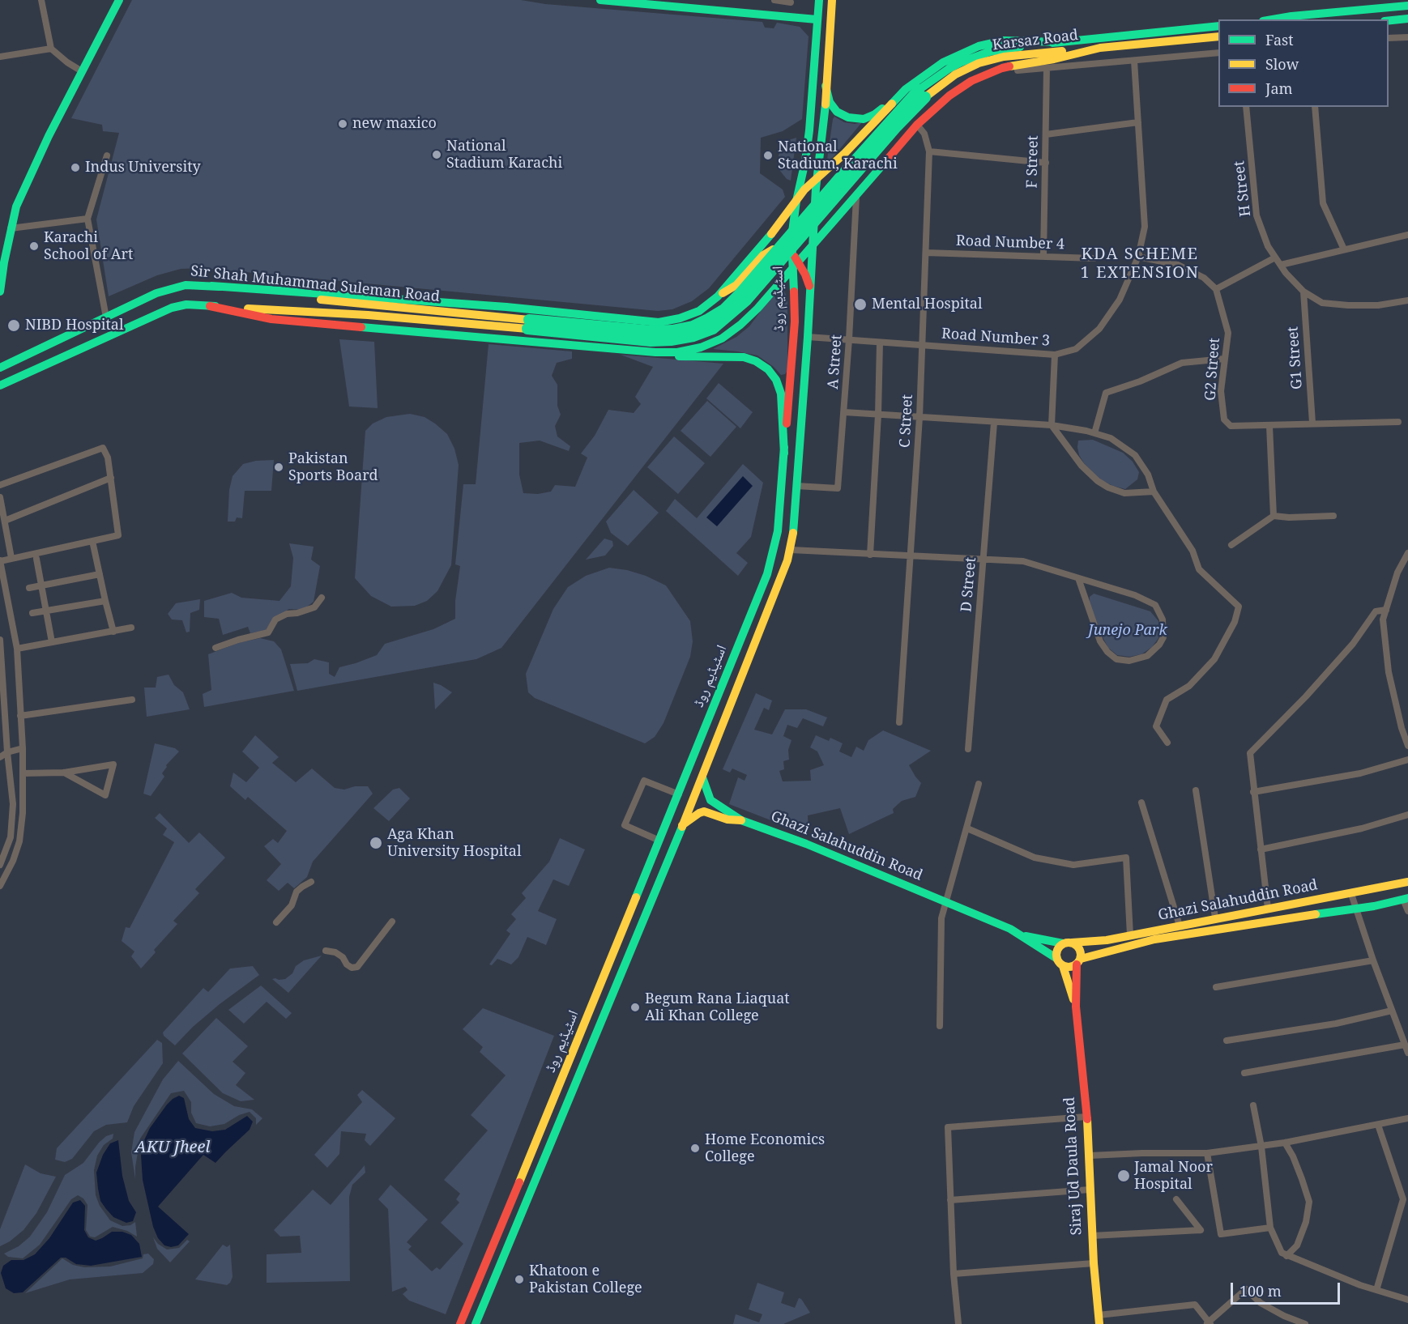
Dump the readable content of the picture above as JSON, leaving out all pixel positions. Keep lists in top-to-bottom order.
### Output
{
  "streets": {
    "main road": [
      "Karsaz Road",
      "Sir Shah Muhammad Suleman Road",
      "اسٹیڈیم روڈ",
      "Ghazi Salahuddin Road",
      "Siraj Ud Daula Road"
    ],
    "street": [
      "F Street",
      "H Street",
      "Road Number 4",
      "Road Number 3",
      "G1 Street",
      "A Street",
      "G2 Street",
      "C Street",
      "D Street"
    ]
  },
  "crossings": [
    ["F Street", "Road Number 4"],
    ["H Street", "G1 Street"],
    ["Road Number 4", "C Street"],
    ["اسٹیڈیم روڈ", "Road Number 3"],
    ["اسٹیڈیم روڈ", "A Street"],
    ["اسٹیڈیم روڈ", "Ghazi Salahuddin Road"],
    ["Road Number 3", "A Street"],
    ["Road Number 3", "C Street"],
    ["G1 Street", "G2 Street"],
    ["Ghazi Salahuddin Road", "Siraj Ud Daula Road"]
  ],
  "districts": ["KDA SCHEME 1 EXTENSION"],
  "water": ["AKU Jheel"],
  "parks": ["Junejo Park"],
  "places": [
    "new maxico",
    "National Stadium Karachi",
    "National Stadium, Karachi",
    "Indus University",
    "Karachi School of Art",
    "Mental Hospital",
    "NIBD Hospital",
    "Pakistan Sports Board",
    "Aga Khan University Hospital",
    "Begum Rana Liaquat Ali Khan College",
    "Home Economics College",
    "Jamal Noor Hospital",
    "Khatoon e Pakistan College"
  ],
  "legend": ["Fast", "Slow", "Jam"],
  "scale_bar": "100 m"
}
